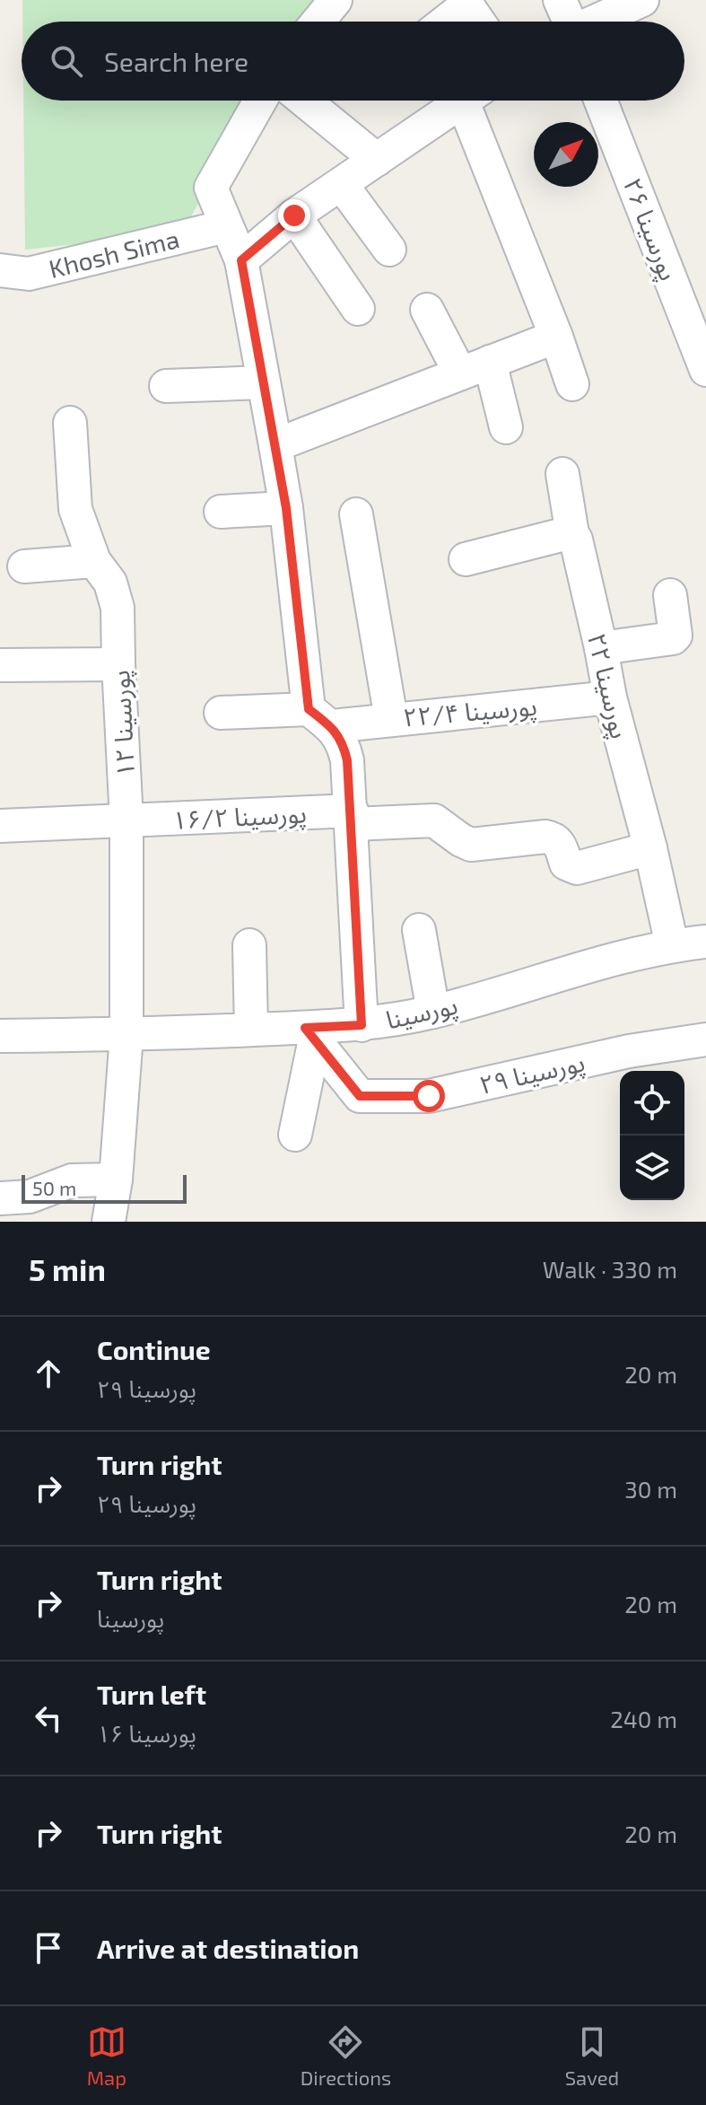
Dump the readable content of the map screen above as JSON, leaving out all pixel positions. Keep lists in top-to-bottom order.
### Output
{
  "streets": {
    "street": [
      "پورسینا ۲۶",
      "Khosh Sima",
      "پورسینا ۲۲",
      "پورسینا ۲۲/۴",
      "پورسینا ۱۲",
      "پورسینا ۱۶/۲",
      "پورسینا",
      "پورسینا ۲۹"
    ]
  },
  "crossings": [
    ["پورسینا ۲۲", "پورسینا ۲۲/۴"],
    ["پورسینا ۲۲", "پورسینا ۱۶/۲"],
    ["پورسینا ۲۲", "پورسینا"],
    ["پورسینا ۱۲", "پورسینا ۱۶/۲"],
    ["پورسینا ۱۲", "پورسینا"],
    ["پورسینا", "پورسینا ۲۹"]
  ],
  "scale_bar": "50 m",
  "north": "top right",
  "page": {
    "search": "Search here",
    "scale": "50 m",
    "heading": ["5 min", "Walk · 330 m"],
    "list": [
      ["Continue", "پورسینا ۲۹", "20 m"],
      ["Turn right", "پورسینا ۲۹", "30 m"],
      ["Turn right", "پورسینا", "20 m"],
      ["Turn left", "پورسینا ۱۶", "240 m"],
      ["Turn right", "20 m"],
      "Arrive at destination"
    ],
    "nav": ["Map", "Directions", "Saved"]
  }
}
